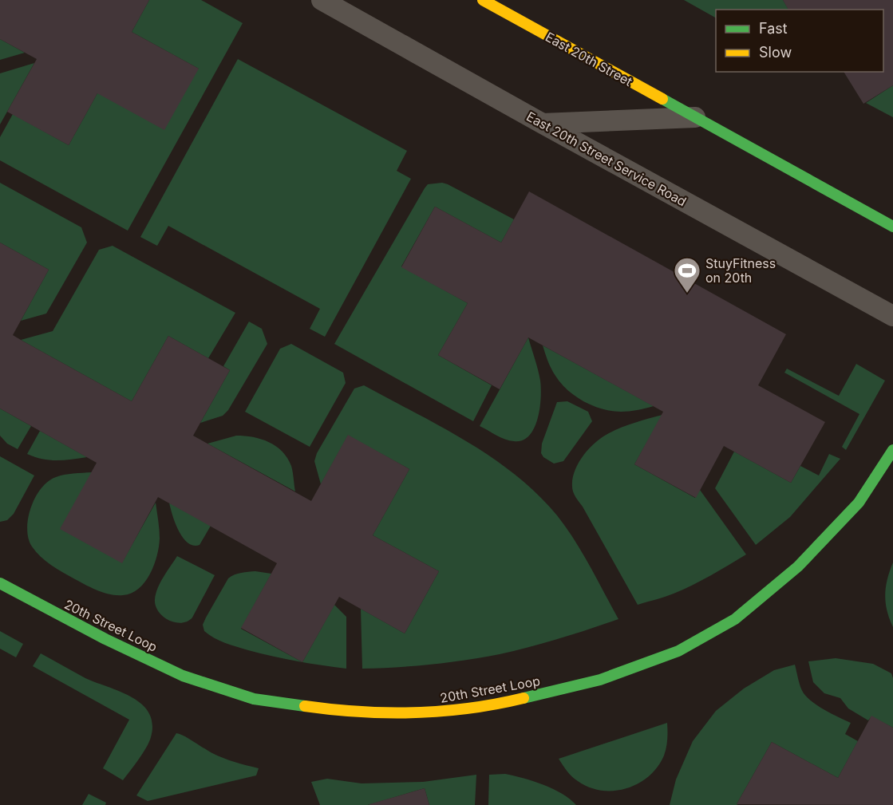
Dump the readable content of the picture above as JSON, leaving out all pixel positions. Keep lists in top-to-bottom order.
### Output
{
  "streets": {
    "street": ["East 20th Street", "20th Street Loop"],
    "lane": ["East 20th Street Service Road"]
  },
  "places": {
    "sports": ["StuyFitness on 20th"]
  },
  "legend": ["Fast", "Slow"]
}
